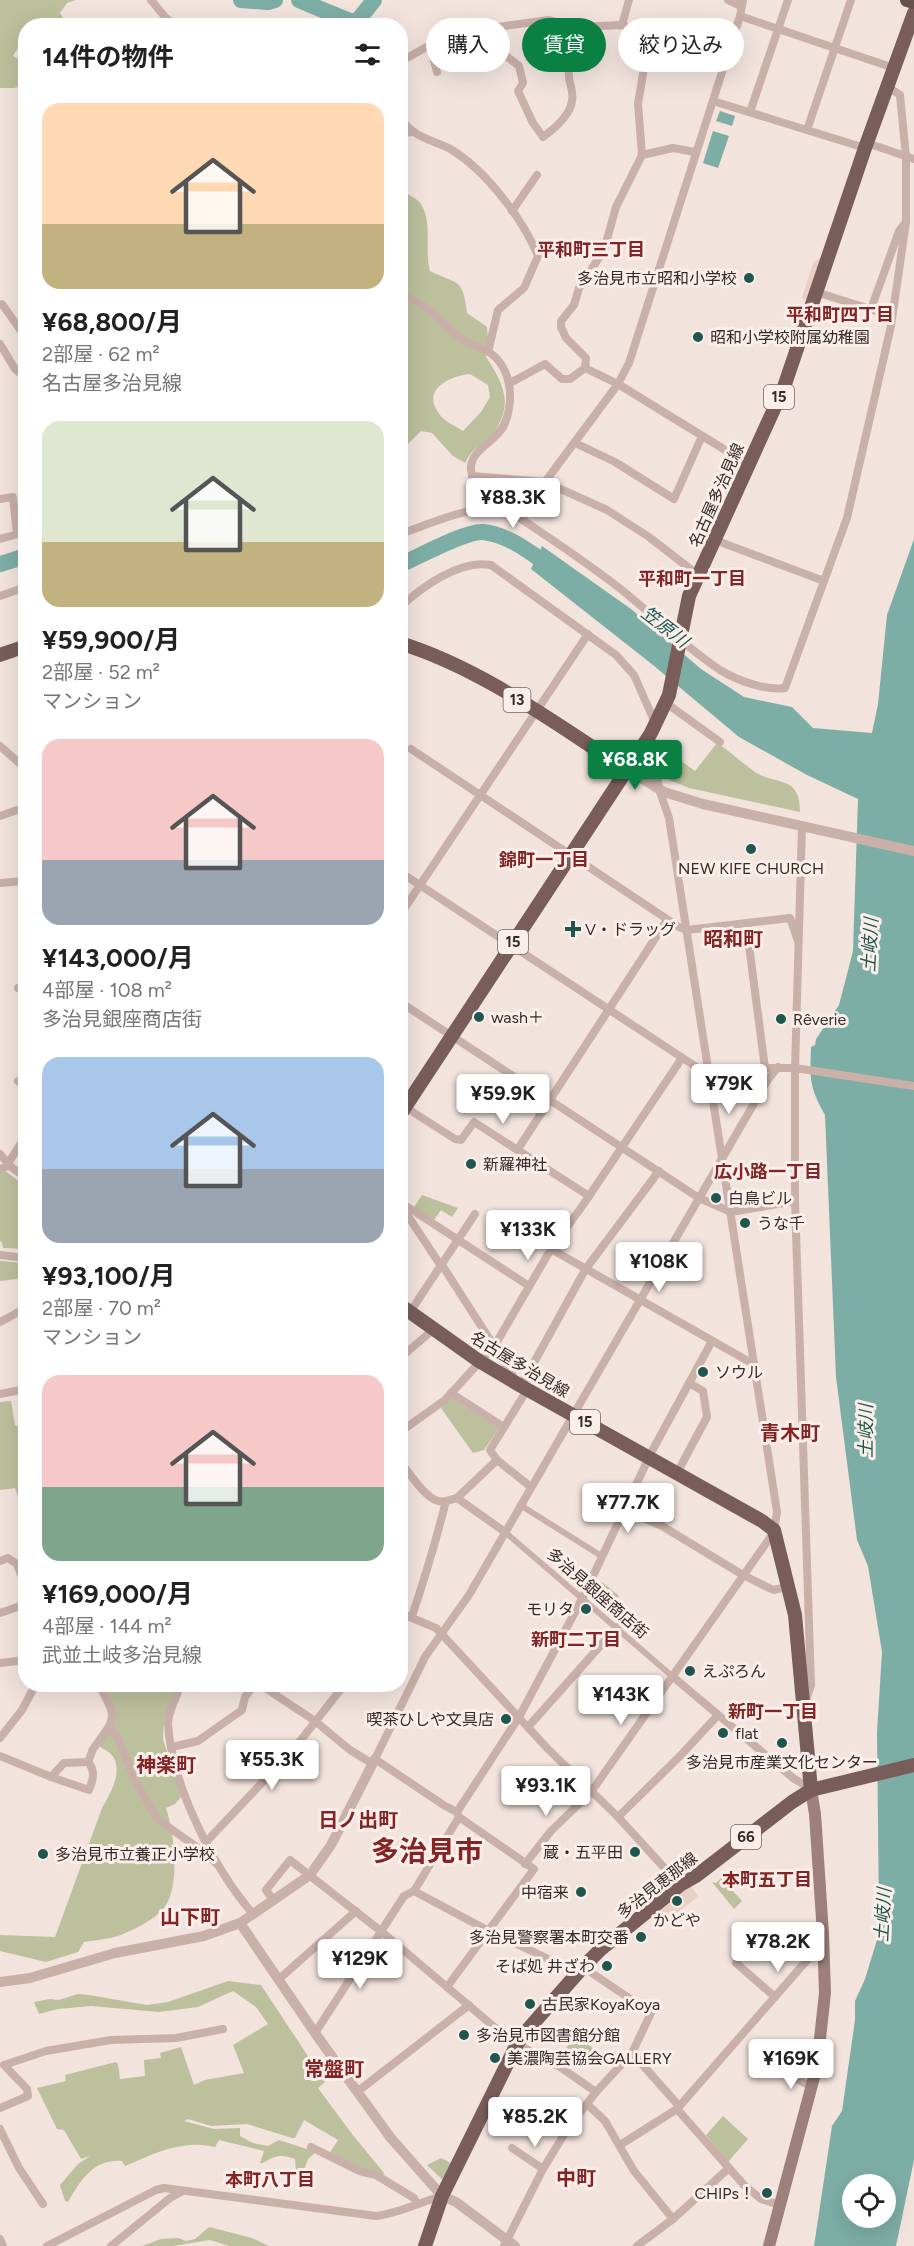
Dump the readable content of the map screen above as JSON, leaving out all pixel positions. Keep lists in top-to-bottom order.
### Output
{
  "streets": {
    "main road": [
      "15",
      "名古屋多治見線",
      "13",
      "66",
      "多治見恵那線"
    ],
    "street": ["多治見銀座商店街"]
  },
  "crossings": [
    ["名古屋多治見線", "13"]
  ],
  "districts": [
    "平和町三丁目",
    "平和町四丁目",
    "平和町一丁目",
    "錦町一丁目",
    "昭和町",
    "広小路一丁目",
    "青木町",
    "新町二丁目",
    "新町一丁目",
    "神楽町",
    "日ノ出町",
    "多治見市",
    "本町五丁目",
    "山下町",
    "常盤町",
    "中町",
    "本町八丁目"
  ],
  "water": ["笠原川", "土岐川"],
  "places": {
    "other": [
      "多治見市立昭和小学校",
      "昭和小学校附属幼稚園",
      "NEW KIFE CHURCH",
      "wash＋",
      "Rêverie",
      "新羅神社",
      "白鳥ビル",
      "うな千",
      "ソウル",
      "モリタ",
      "えぷろん",
      "喫茶ひしや文具店",
      "flat",
      "多治見市産業文化センター",
      "蔵・五平田",
      "多治見市立養正小学校",
      "中宿来",
      "かどや",
      "多治見警察署本町交番",
      "そば処 井ざわ",
      "古民家KoyaKoya",
      "多治見市図書館分館",
      "美濃陶芸協会GALLERY",
      "CHIPs！"
    ],
    "health": ["V・ドラッグ"]
  },
  "page": {
    "chip": ["購入", "賃貸", "絞り込み"],
    "heading": "14件の物件",
    "list": [
      {
        "name": "¥68,800/月",
        "note": "2部屋 · 62 m² · 名古屋多治見線"
      },
      {
        "name": "¥59,900/月",
        "note": "2部屋 · 52 m² · マンション"
      },
      {
        "name": "¥143,000/月",
        "note": "4部屋 · 108 m² · 多治見銀座商店街"
      },
      {
        "name": "¥93,100/月",
        "note": "2部屋 · 70 m² · マンション"
      },
      {
        "name": "¥169,000/月",
        "note": "4部屋 · 144 m² · 武並土岐多治見線"
      }
    ],
    "price": [
      "¥88.3K",
      "¥68.8K",
      "¥79K",
      "¥59.9K",
      "¥133K",
      "¥108K",
      "¥77.7K",
      "¥143K",
      "¥55.3K",
      "¥93.1K",
      "¥78.2K",
      "¥129K",
      "¥169K",
      "¥85.2K"
    ]
  }
}
